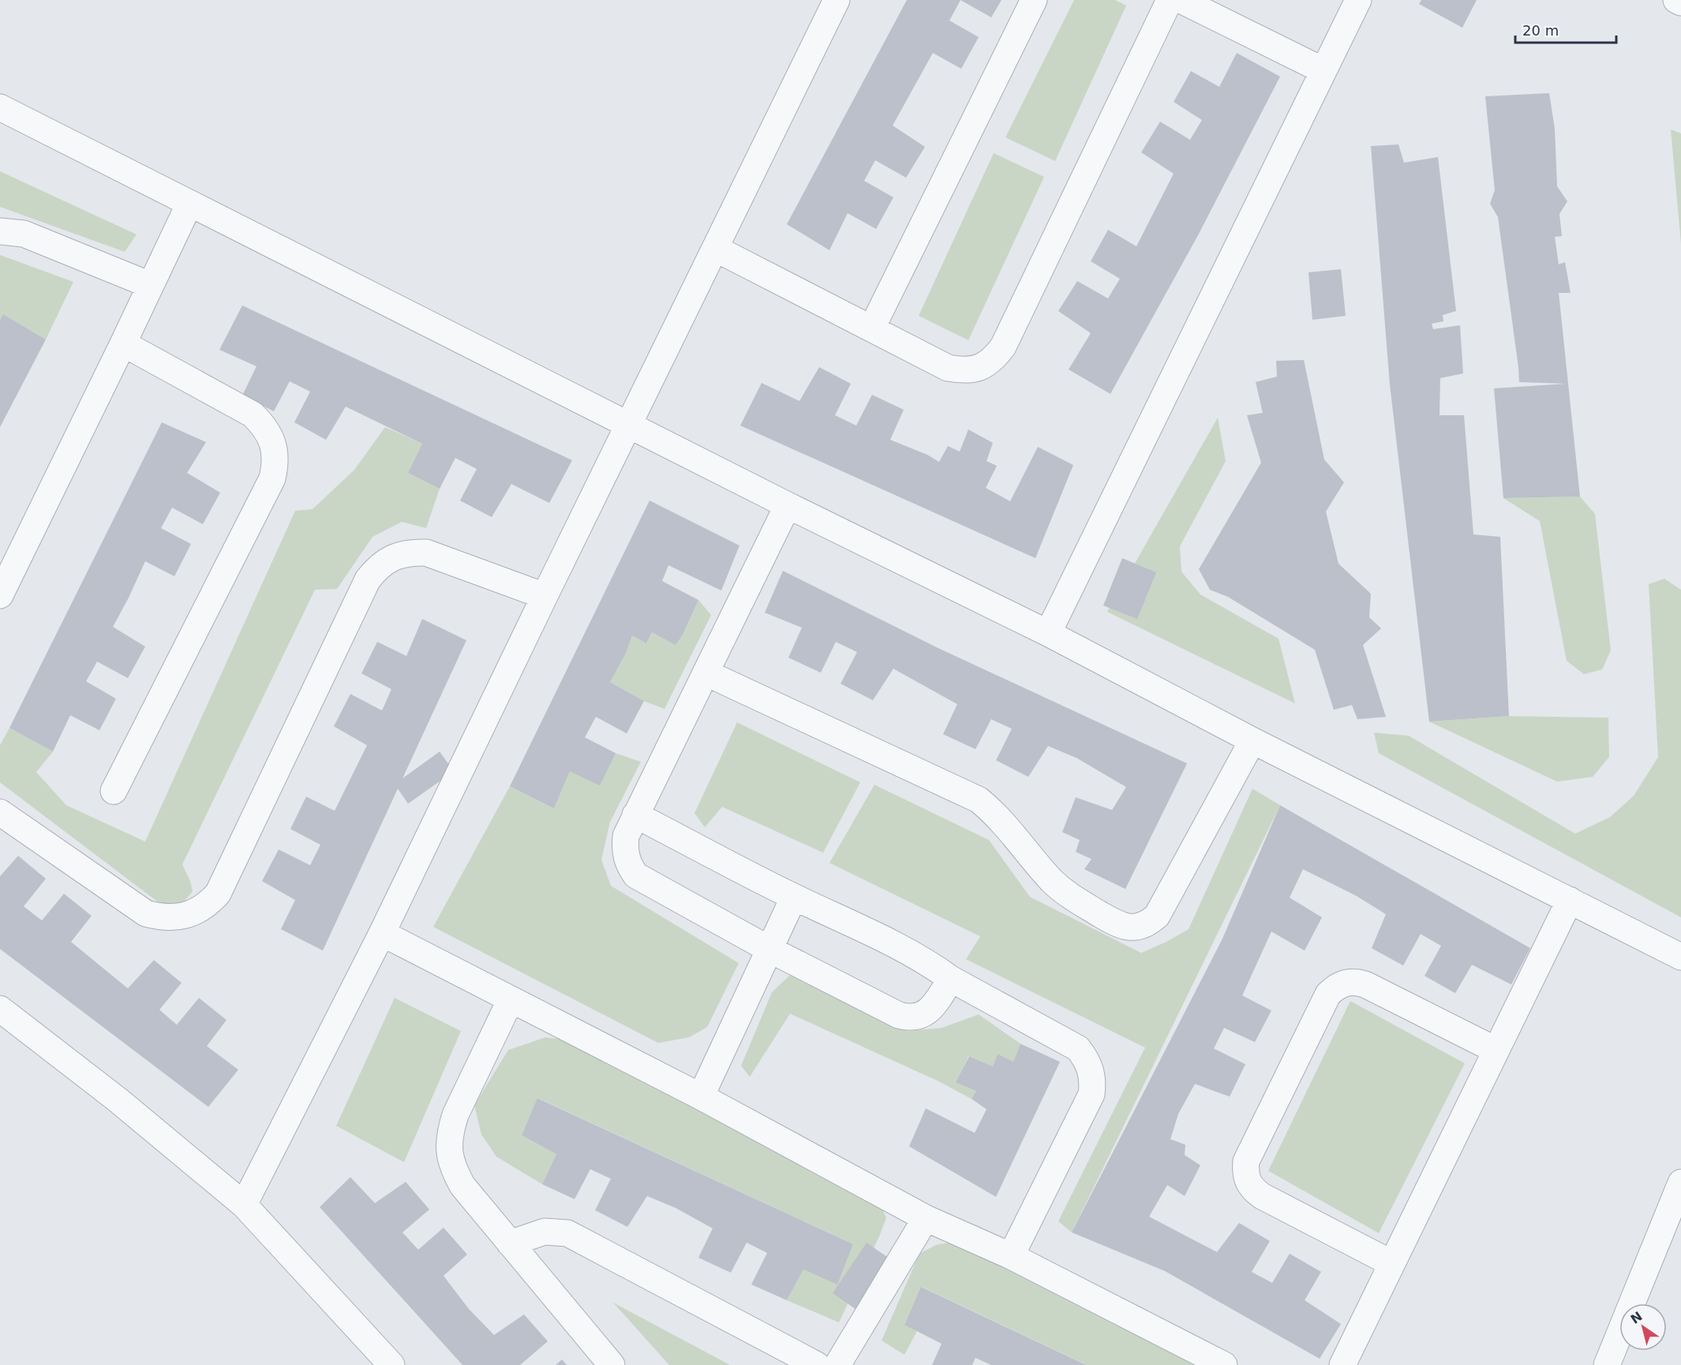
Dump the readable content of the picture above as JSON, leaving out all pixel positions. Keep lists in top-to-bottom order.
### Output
{
  "scale_bar": "20 m",
  "north": "top left"
}
